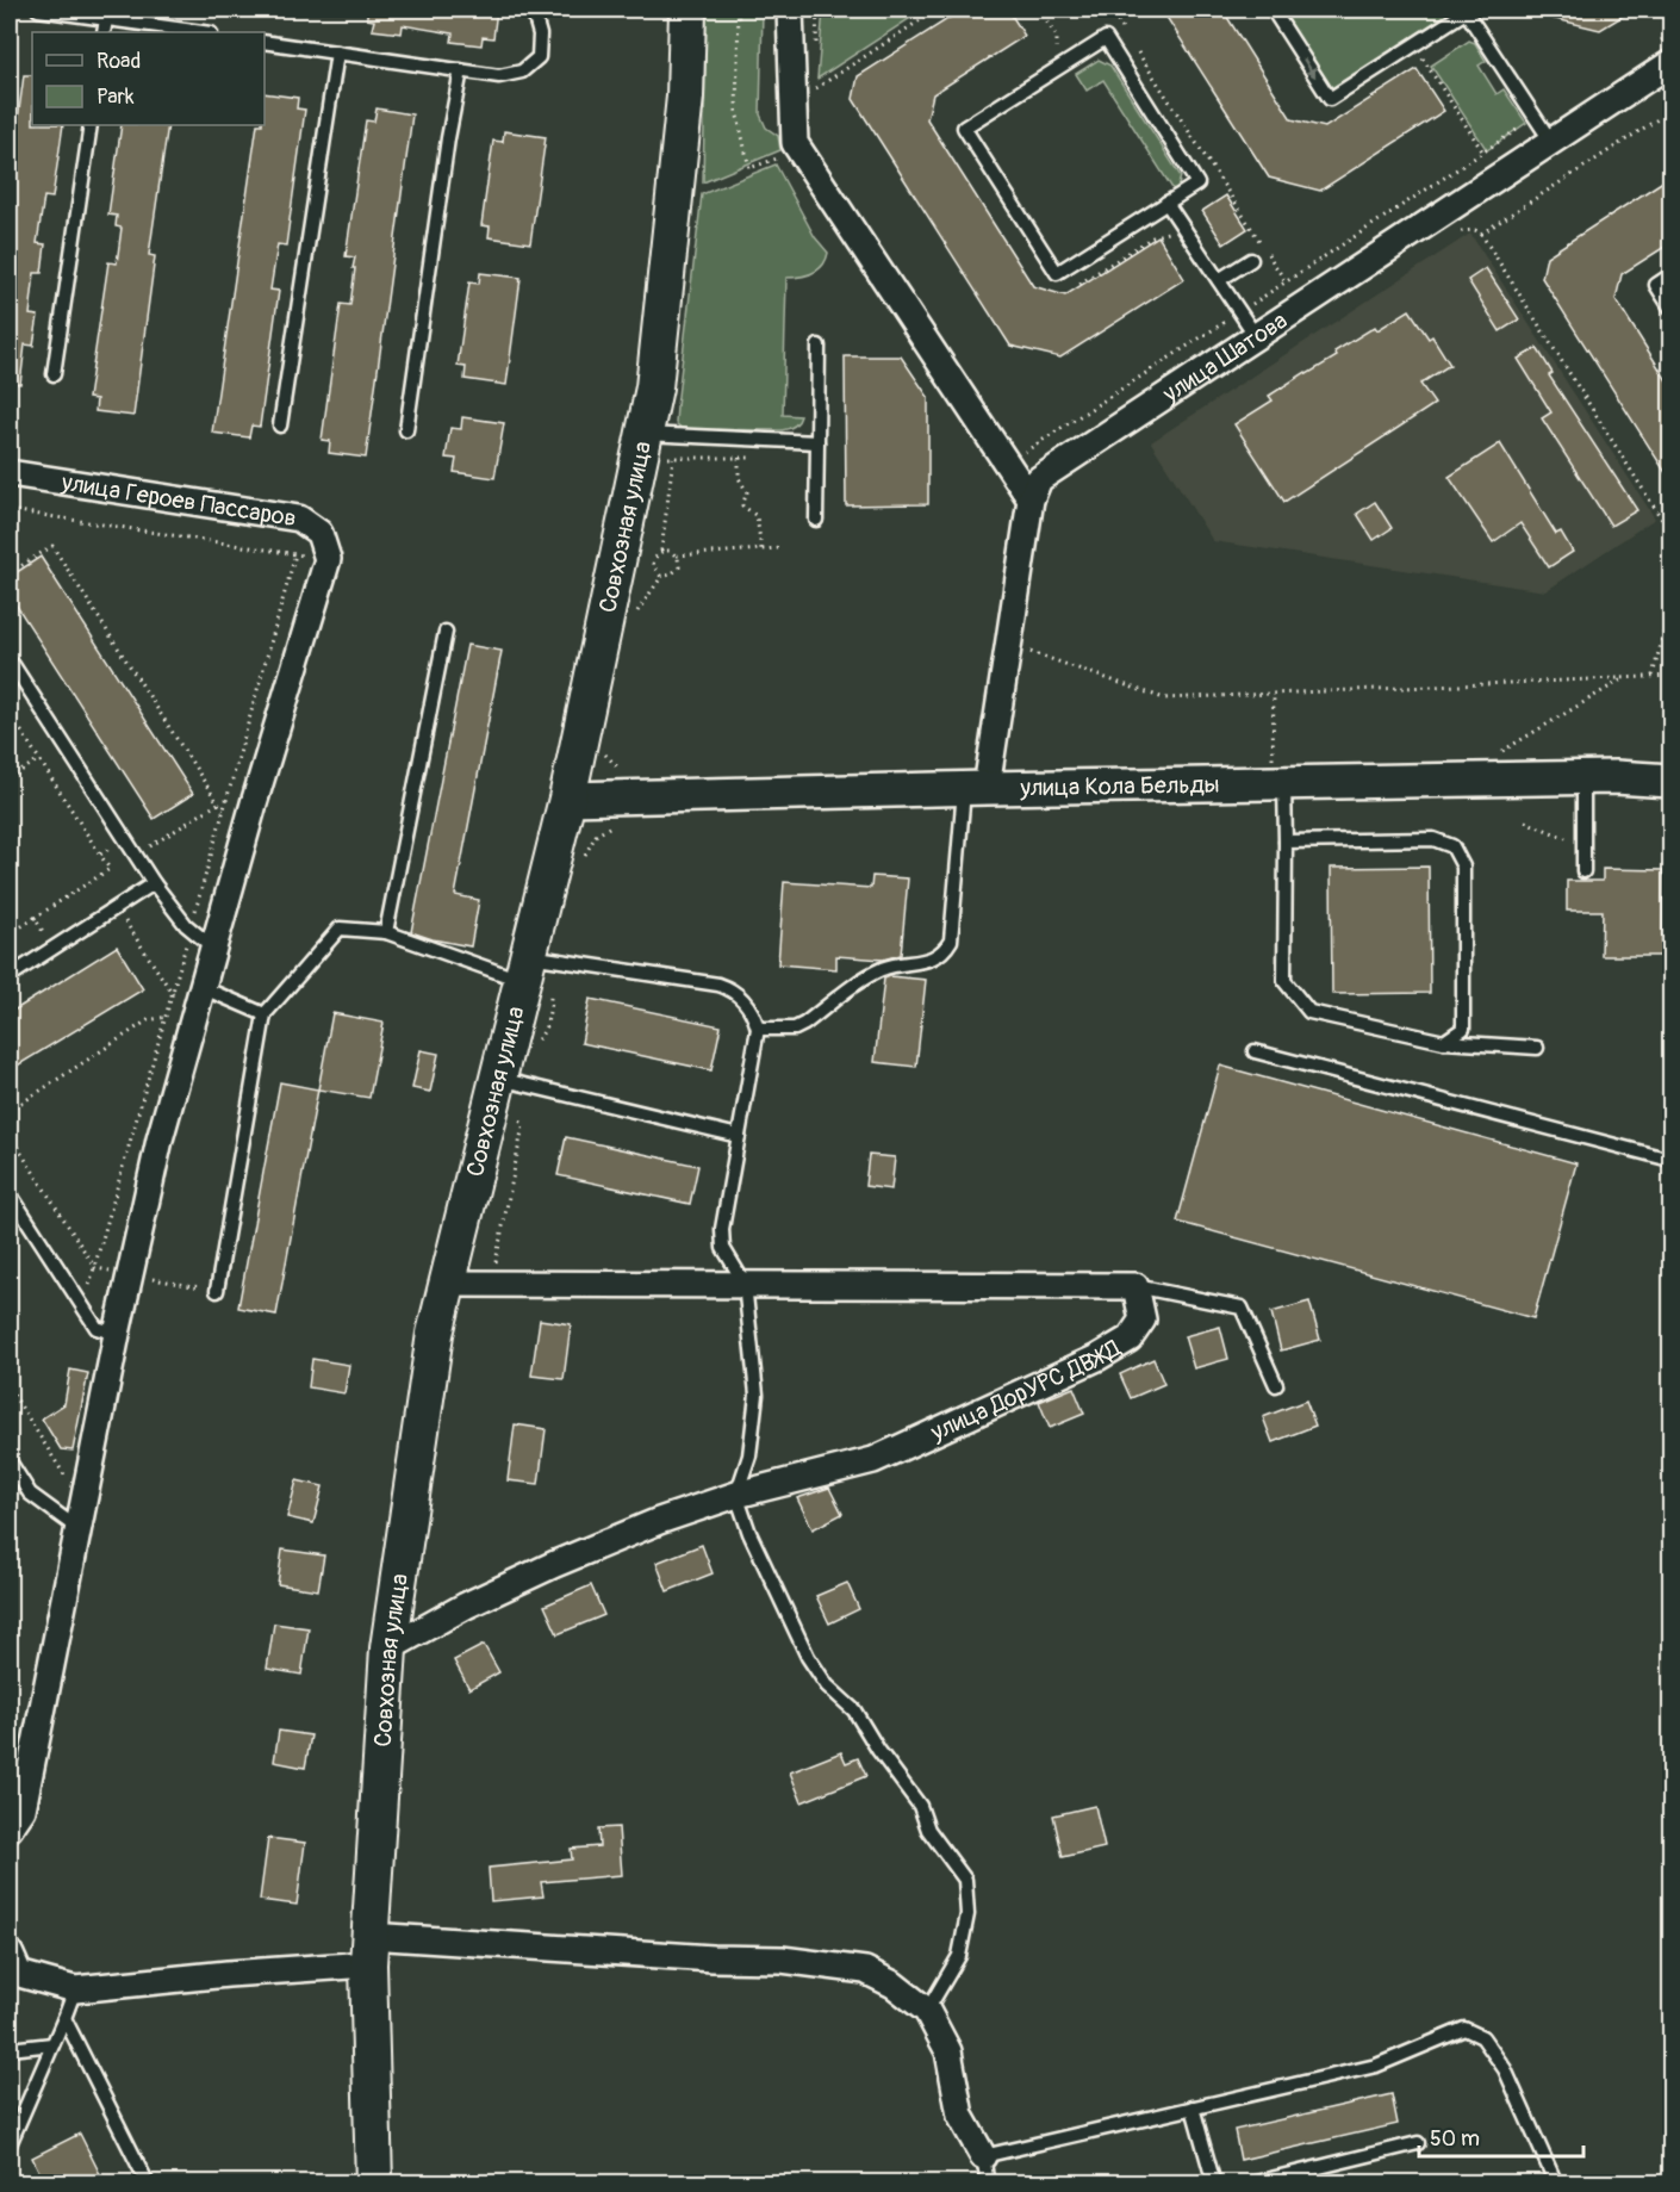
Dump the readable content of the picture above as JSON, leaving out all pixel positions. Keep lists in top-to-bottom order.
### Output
{
  "streets": {
    "main road": ["Совхозная улица"],
    "street": [
      "улица Шатова",
      "улица Героев Пассаров",
      "улица Кола Бельды",
      "улица ДорУРС ДВЖД"
    ]
  },
  "crossings": [
    ["Совхозная улица", "улица Кола Бельды"],
    ["Совхозная улица", "улица ДорУРС ДВЖД"]
  ],
  "legend": ["Road", "Park"],
  "scale_bar": "50 m"
}
